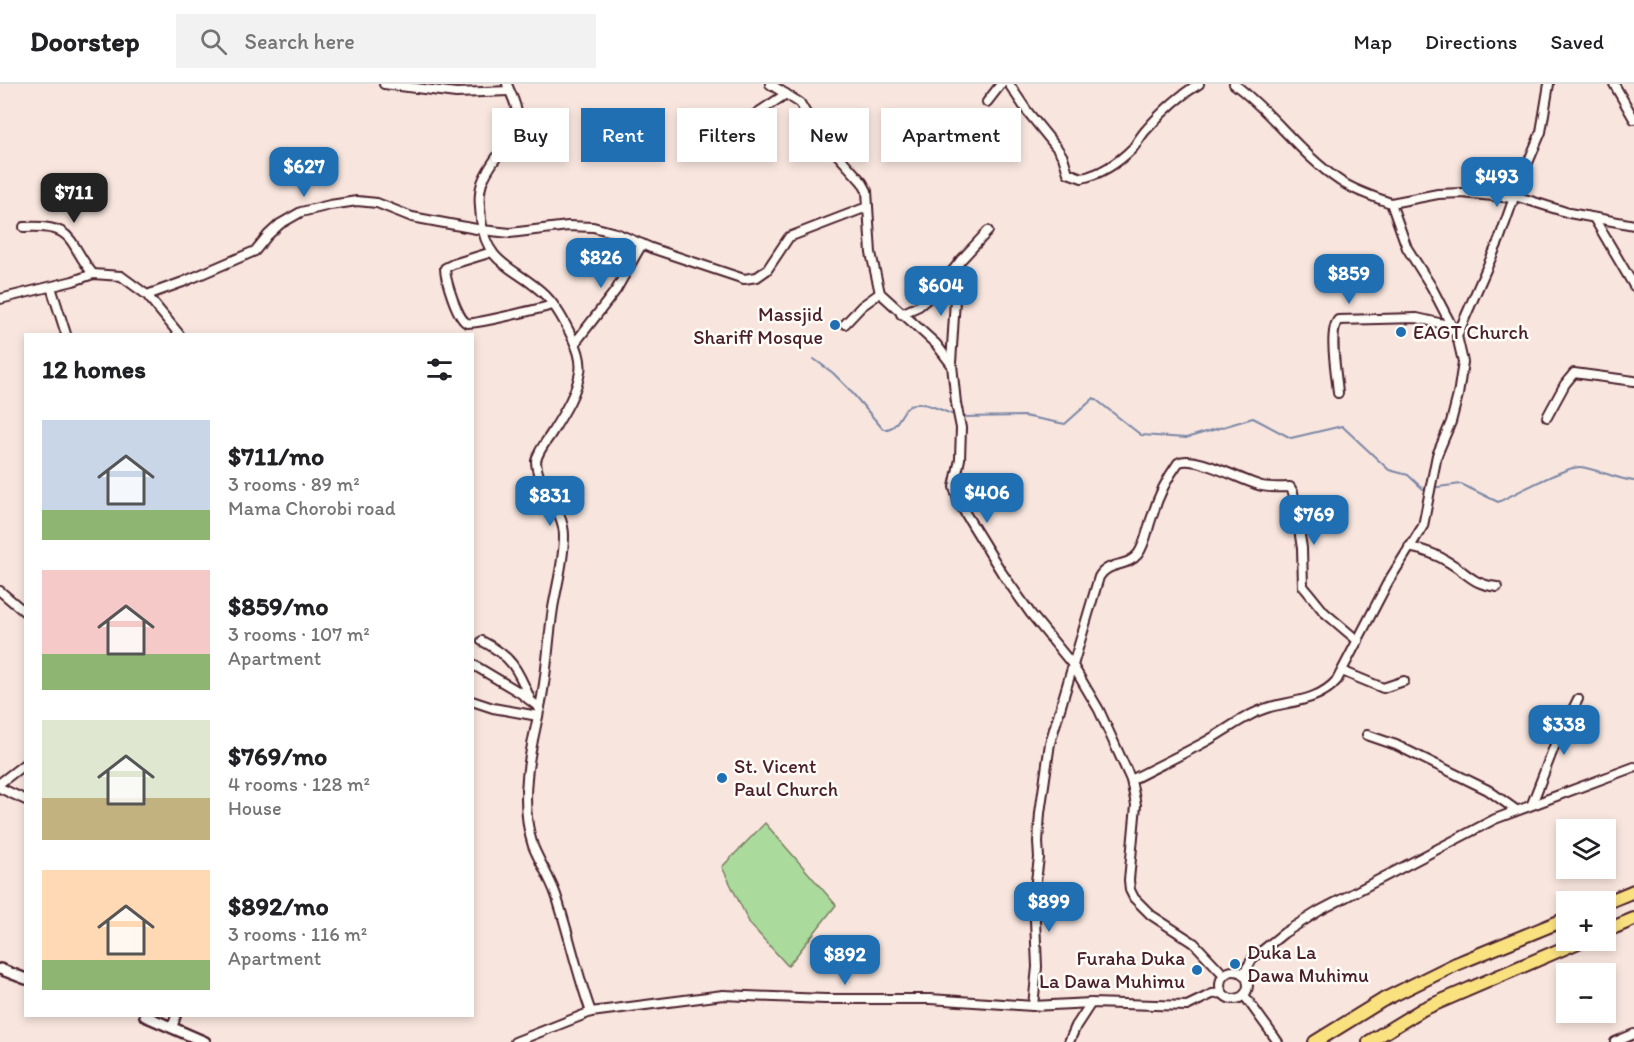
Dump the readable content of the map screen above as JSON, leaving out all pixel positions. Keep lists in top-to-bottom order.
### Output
{
  "places": [
    "Massjid Shariff Mosque",
    "EAGT Church",
    "St. Vicent Paul Church",
    "Duka La Dawa Muhimu",
    "Furaha Duka La Dawa Muhimu"
  ],
  "page": {
    "header": "Doorstep",
    "search": "Search here",
    "nav": ["Map", "Directions", "Saved"],
    "chip": [
      "Buy",
      "Rent",
      "Filters",
      "New",
      "Apartment"
    ],
    "price": [
      "$627",
      "$493",
      "$711",
      "$826",
      "$859",
      "$604",
      "$406",
      "$831",
      "$769",
      "$338",
      "$899",
      "$892"
    ],
    "heading": "12 homes",
    "list": [
      {
        "name": "$711/mo",
        "note": "3 rooms · 89 m² · Mama Chorobi road"
      },
      {
        "name": "$859/mo",
        "note": "3 rooms · 107 m² · Apartment"
      },
      {
        "name": "$769/mo",
        "note": "4 rooms · 128 m² · House"
      },
      {
        "name": "$892/mo",
        "note": "3 rooms · 116 m² · Apartment"
      }
    ],
    "map_buttons": ["+", "−"]
  }
}
